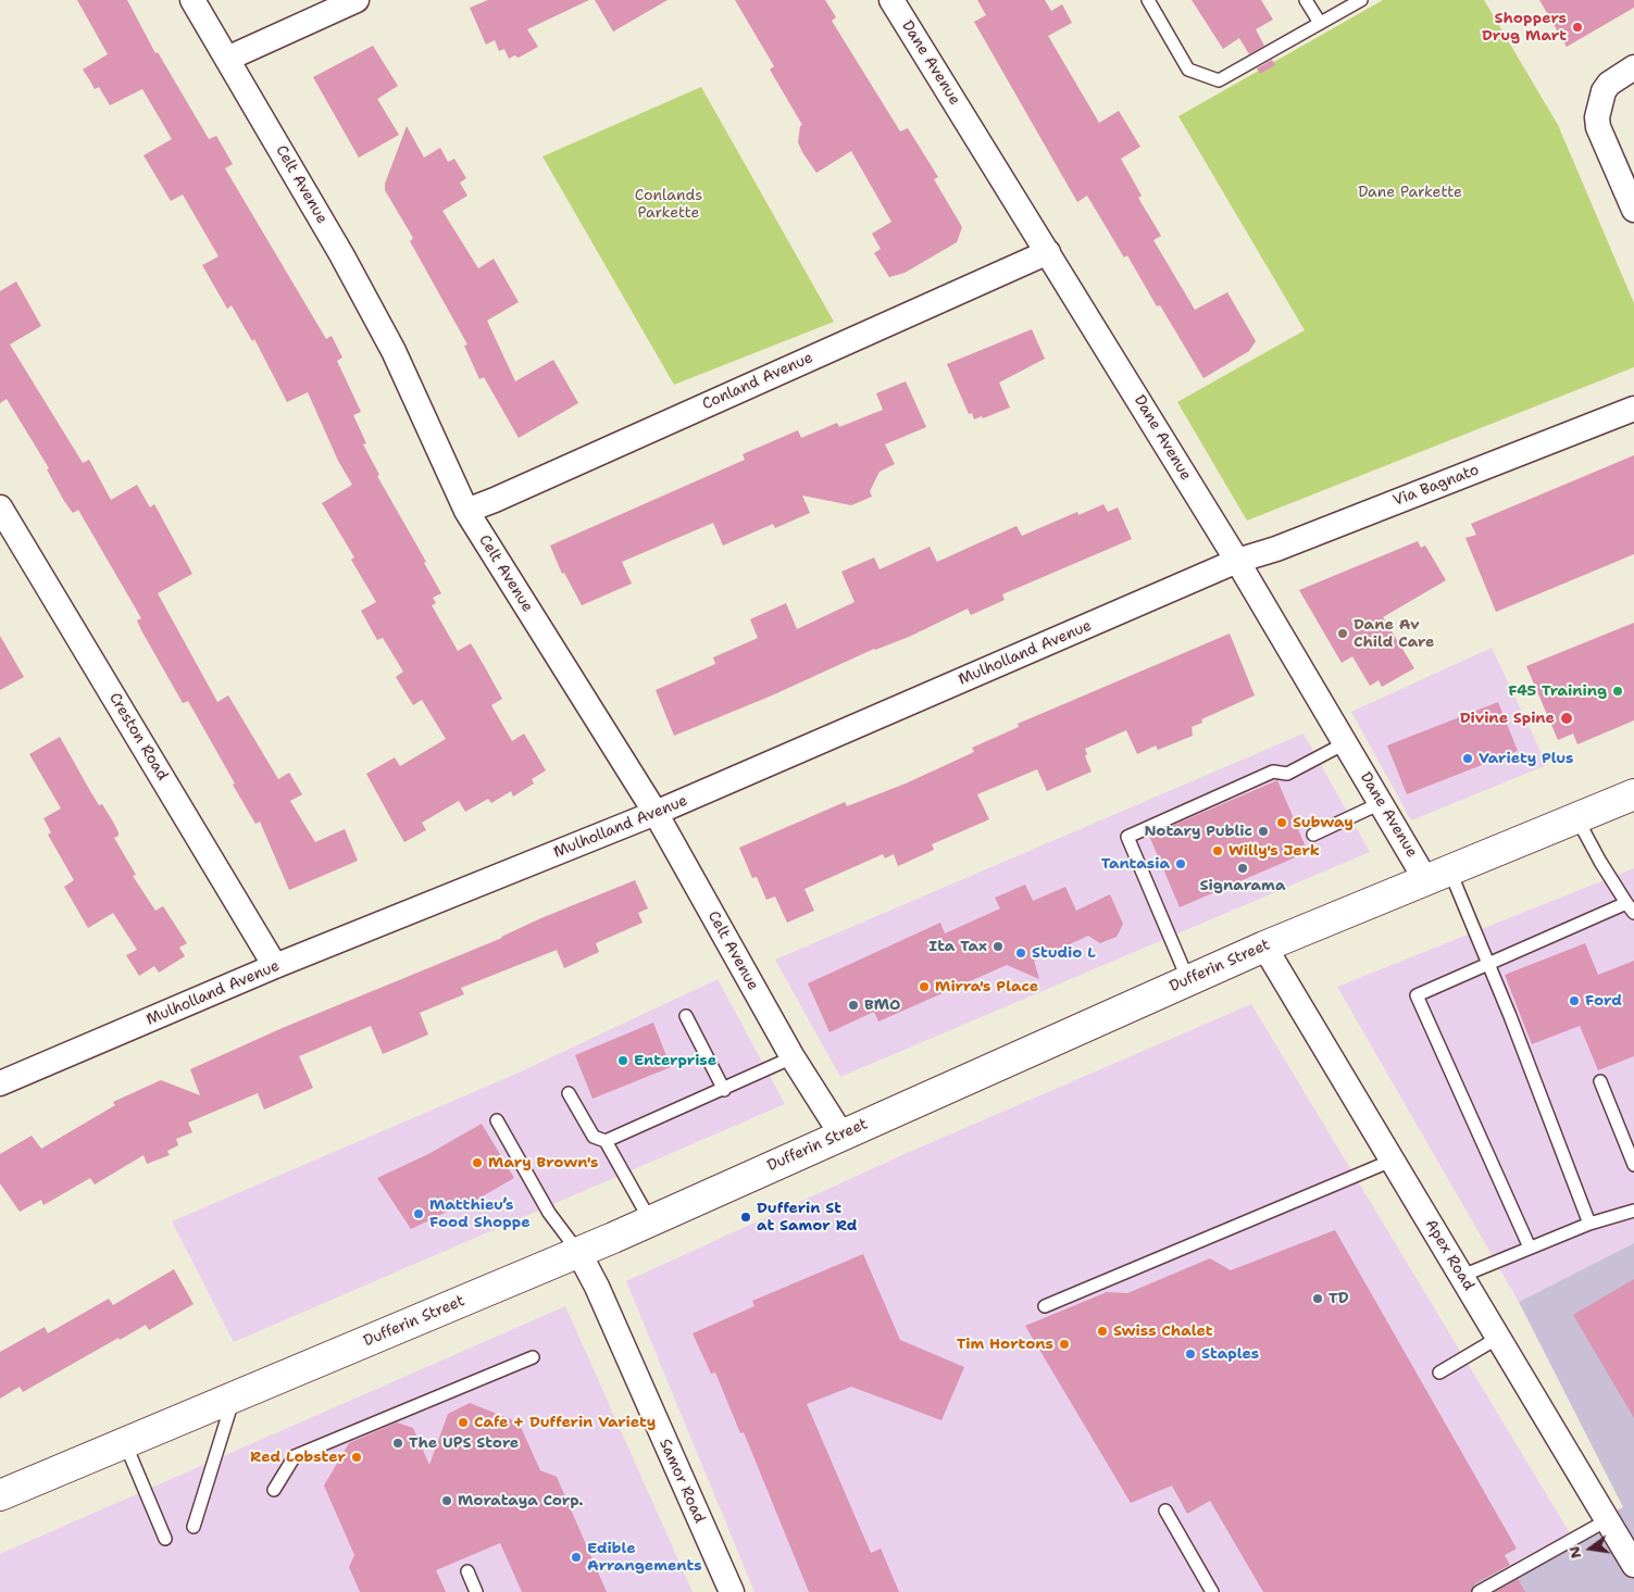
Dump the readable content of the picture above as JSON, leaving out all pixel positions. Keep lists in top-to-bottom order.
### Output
{
  "streets": {
    "main road": ["Dufferin Street"],
    "street": [
      "Dane Avenue",
      "Celt Avenue",
      "Conland Avenue",
      "Via Bagnato",
      "Mulholland Avenue",
      "Creston Road",
      "Apex Road",
      "Samor Road"
    ]
  },
  "crossings": [
    ["Dane Avenue", "Conland Avenue"],
    ["Dane Avenue", "Via Bagnato"],
    ["Dane Avenue", "Mulholland Avenue"],
    ["Dane Avenue", "Dufferin Street"],
    ["Celt Avenue", "Conland Avenue"],
    ["Celt Avenue", "Mulholland Avenue"],
    ["Celt Avenue", "Dufferin Street"],
    ["Via Bagnato", "Mulholland Avenue"],
    ["Mulholland Avenue", "Creston Road"],
    ["Dufferin Street", "Apex Road"],
    ["Dufferin Street", "Samor Road"]
  ],
  "parks": ["Dane Parkette", "Conlands Parkette"],
  "places": [
    "Shoppers Drug Mart",
    "Dane Av Child Care",
    "F45 Training",
    "Divine Spine",
    "Variety Plus",
    "Subway",
    "Notary Public",
    "Willy's Jerk",
    "Tantasia",
    "Signarama",
    "Ita Tax",
    "Studio L",
    "Mirra's Place",
    "Ford",
    "BMO",
    "Enterprise",
    "Mary Brown's",
    "Matthieu’s Food Shoppe",
    "Dufferin St at Samor Rd",
    "TD",
    "Swiss Chalet",
    "Tim Hortons",
    "Staples",
    "Cafe + Dufferin Variety",
    "The UPS Store",
    "Red Lobster",
    "Morataya Corp.",
    "Edible Arrangements"
  ],
  "north": "left"
}
